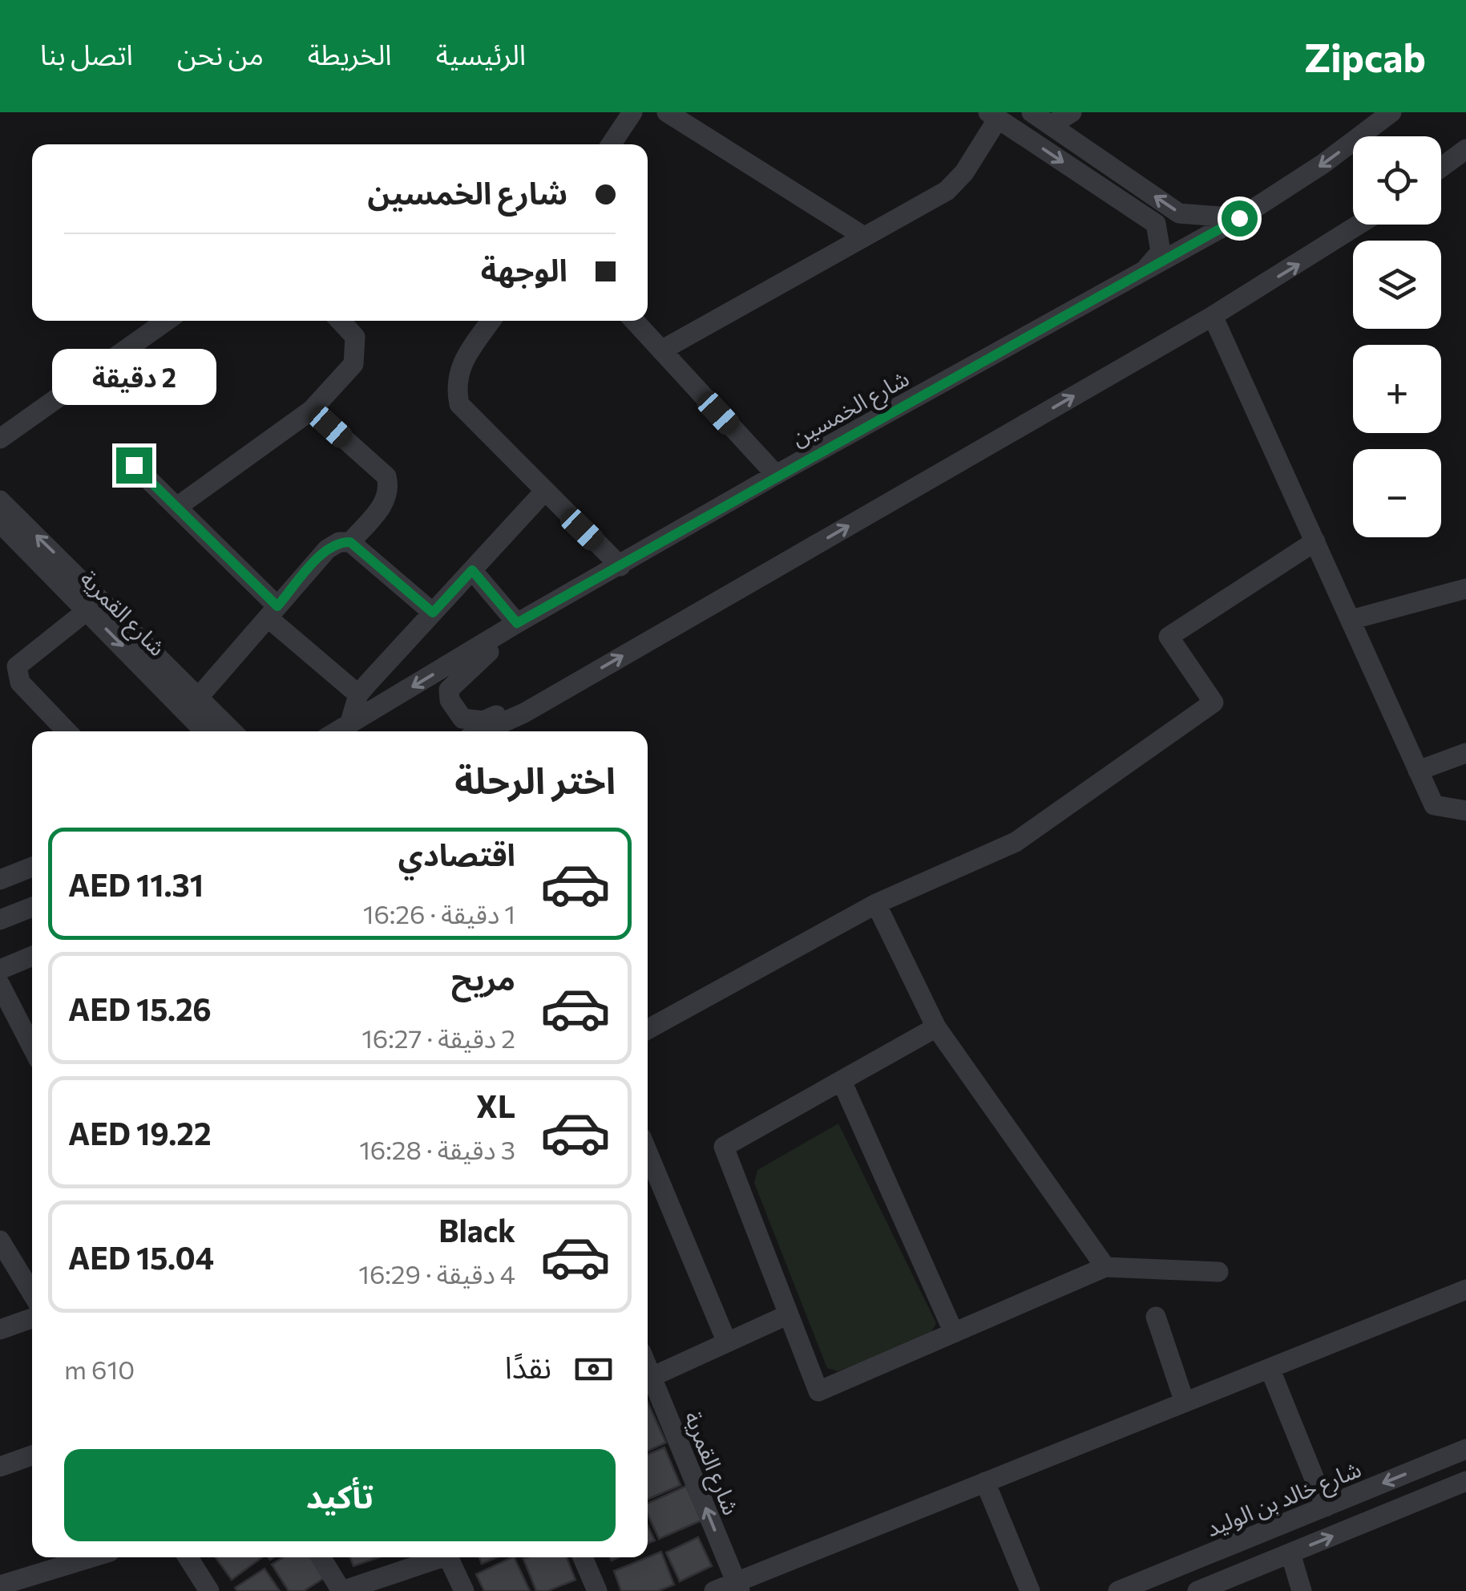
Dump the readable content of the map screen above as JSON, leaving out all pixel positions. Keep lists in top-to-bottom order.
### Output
{
  "streets": {
    "street": ["شارع الخمسين", "شارع القمرية", "شارع خالد بن الوليد"]
  },
  "page": {
    "header": "Zipcab",
    "nav": [
      "الرئيسية",
      "الخريطة",
      "من نحن",
      "اتصل بنا"
    ],
    "map_buttons": ["+", "−"],
    "banner": ["شارع الخمسين", "الوجهة"],
    "bubble": "2 دقيقة",
    "heading": "اختر الرحلة",
    "list": [
      {
        "name": "اقتصادي",
        "note": "1 دقيقة · 16:26",
        "value": "AED 11.31"
      },
      {
        "name": "مريح",
        "note": "2 دقيقة · 16:27",
        "value": "AED 15.26"
      },
      {
        "name": "XL",
        "note": "3 دقيقة · 16:28",
        "value": "AED 19.22"
      },
      {
        "name": "Black",
        "note": "4 دقيقة · 16:29",
        "value": "AED 15.04"
      }
    ],
    "pay": ["نقدًا", "610 m"],
    "buttons": "تأكيد"
  }
}
